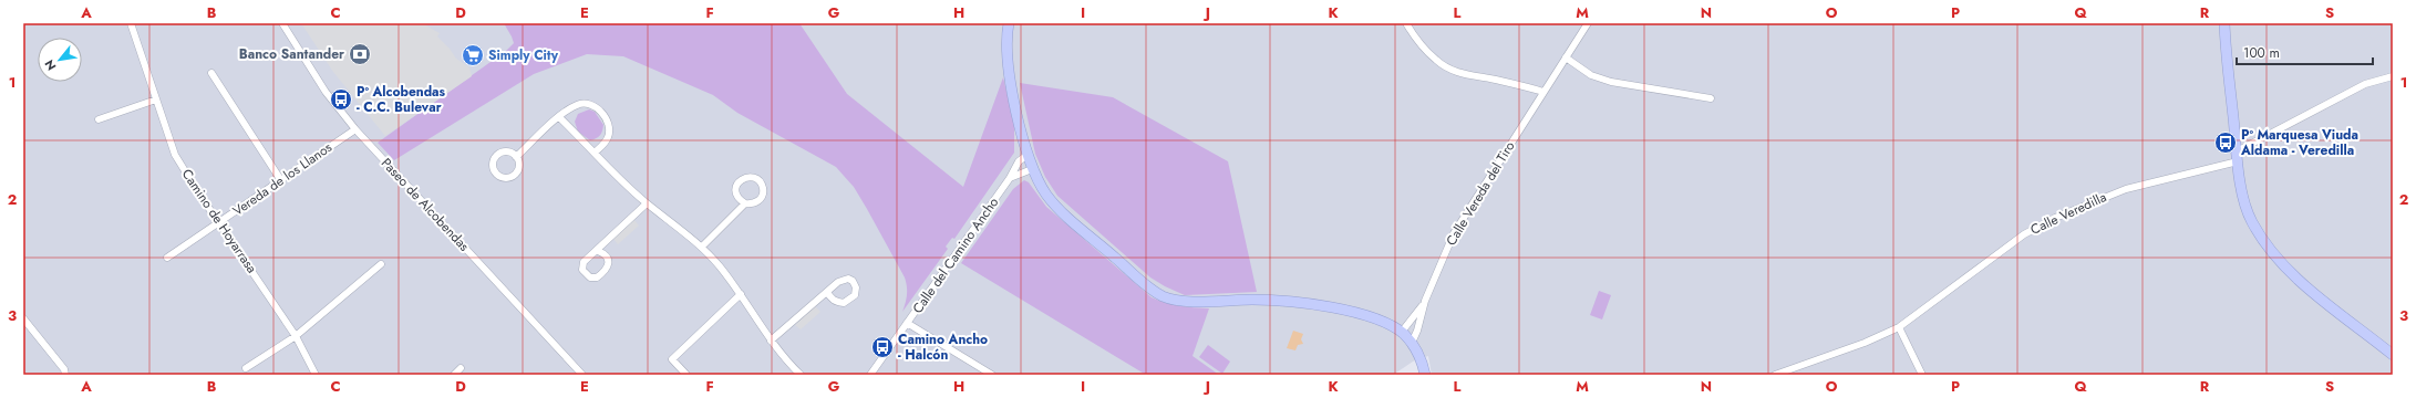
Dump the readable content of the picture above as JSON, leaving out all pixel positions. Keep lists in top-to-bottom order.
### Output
{
  "streets": {
    "street": [
      "Vereda de los Llanos",
      "Calle Vereda del Tiro",
      "Paseo de Alcobendas",
      "Calle Veredilla",
      "Camino de Hoyarrasa",
      "Calle del Camino Ancho"
    ]
  },
  "crossings": [
    ["Vereda de los Llanos", "Paseo de Alcobendas"],
    ["Vereda de los Llanos", "Camino de Hoyarrasa"]
  ],
  "places": {
    "bank": ["Banco Santander"],
    "supermarket": ["Simply City"],
    "bus stop": ["Pº Alcobendas - C.C. Bulevar", "Pº Marquesa Viuda Aldama - Veredilla", "Camino Ancho - Halcón"]
  },
  "scale_bar": "100 m",
  "north": "bottom left",
  "grid": {
    "columns": [
      "A",
      "B",
      "C",
      "D",
      "E",
      "F",
      "G",
      "H",
      "I",
      "J",
      "K",
      "L",
      "M",
      "N",
      "O",
      "P",
      "Q",
      "R",
      "S"
    ],
    "rows": ["1", "2", "3"]
  }
}
